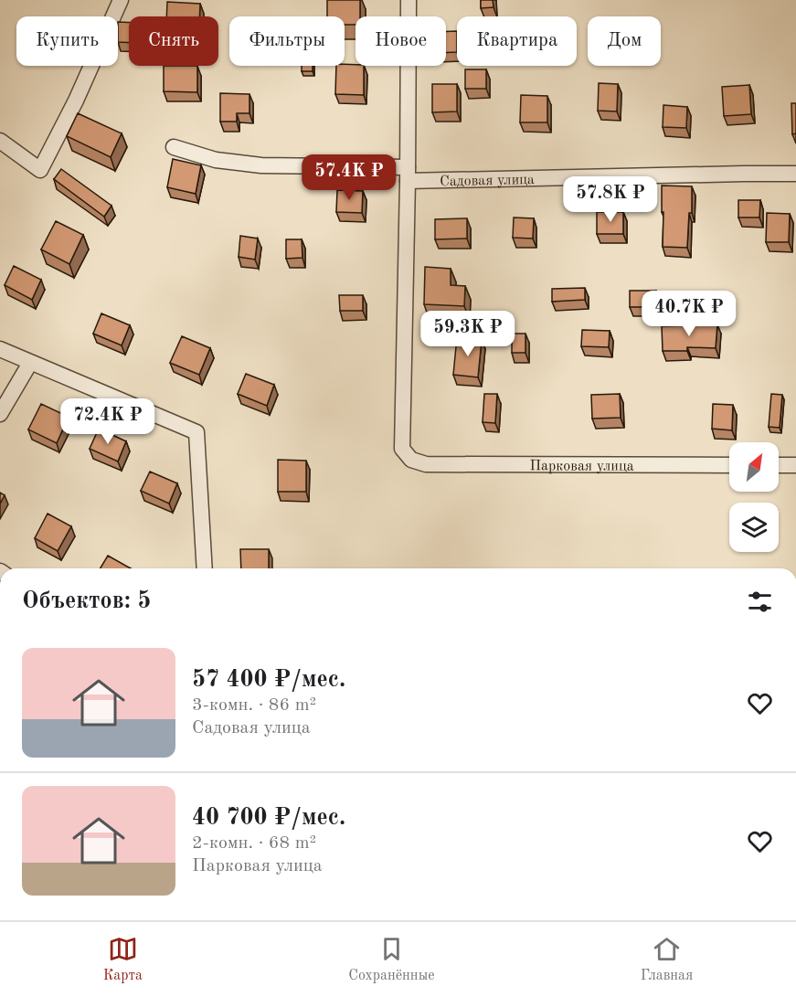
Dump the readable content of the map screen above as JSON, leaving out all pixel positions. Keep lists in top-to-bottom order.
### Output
{
  "streets": {
    "street": ["Садовая улица", "Парковая улица"]
  },
  "crossings": [
    ["Садовая улица", "Парковая улица"]
  ],
  "north": "top right",
  "page": {
    "chip": [
      "Купить",
      "Снять",
      "Фильтры",
      "Новое",
      "Квартира",
      "Дом"
    ],
    "price": [
      "57.4K ₽",
      "57.8K ₽",
      "40.7K ₽",
      "59.3K ₽",
      "72.4K ₽"
    ],
    "heading": "Объектов: 5",
    "list": [
      {
        "name": "57 400 ₽/мес.",
        "note": "3-комн. · 86 m² · Садовая улица"
      },
      {
        "name": "40 700 ₽/мес.",
        "note": "2-комн. · 68 m² · Парковая улица"
      }
    ],
    "tabs": ["Карта", "Сохранённые", "Главная"]
  }
}
